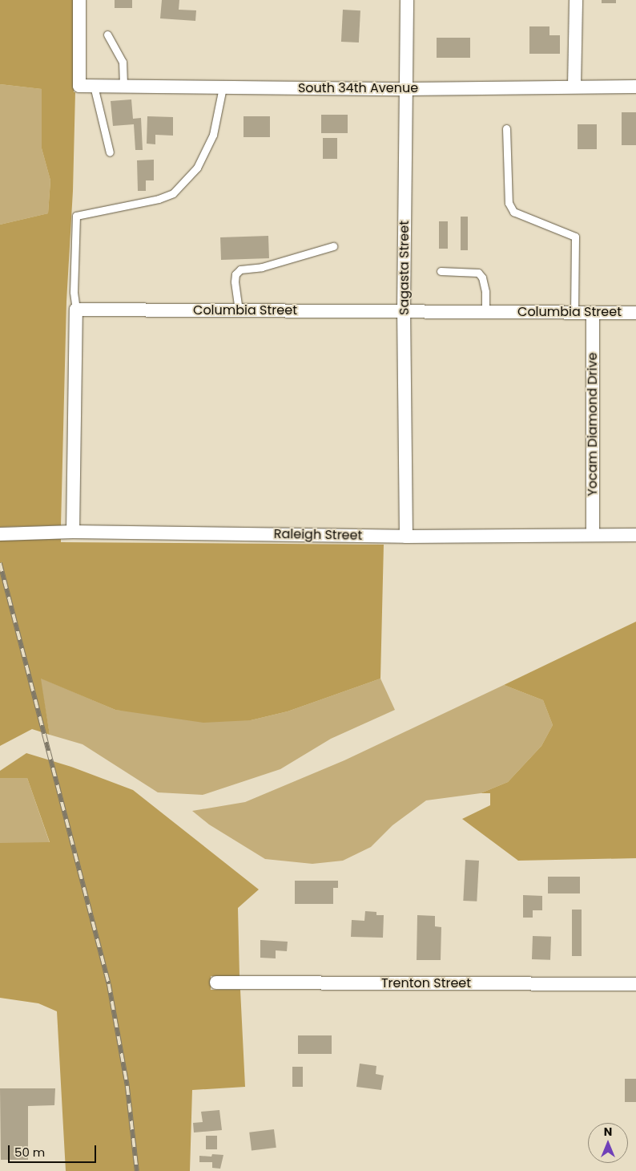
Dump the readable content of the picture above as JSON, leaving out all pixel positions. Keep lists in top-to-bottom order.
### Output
{
  "streets": {
    "street": [
      "South 34th Avenue",
      "Sagasta Street",
      "Columbia Street",
      "Yocam Diamond Drive",
      "Raleigh Street",
      "Trenton Street"
    ]
  },
  "crossings": [
    ["South 34th Avenue", "Sagasta Street"],
    ["Sagasta Street", "Columbia Street"],
    ["Sagasta Street", "Raleigh Street"],
    ["Columbia Street", "Yocam Diamond Drive"],
    ["Yocam Diamond Drive", "Raleigh Street"]
  ],
  "scale_bar": "50 m",
  "north": "top"
}
